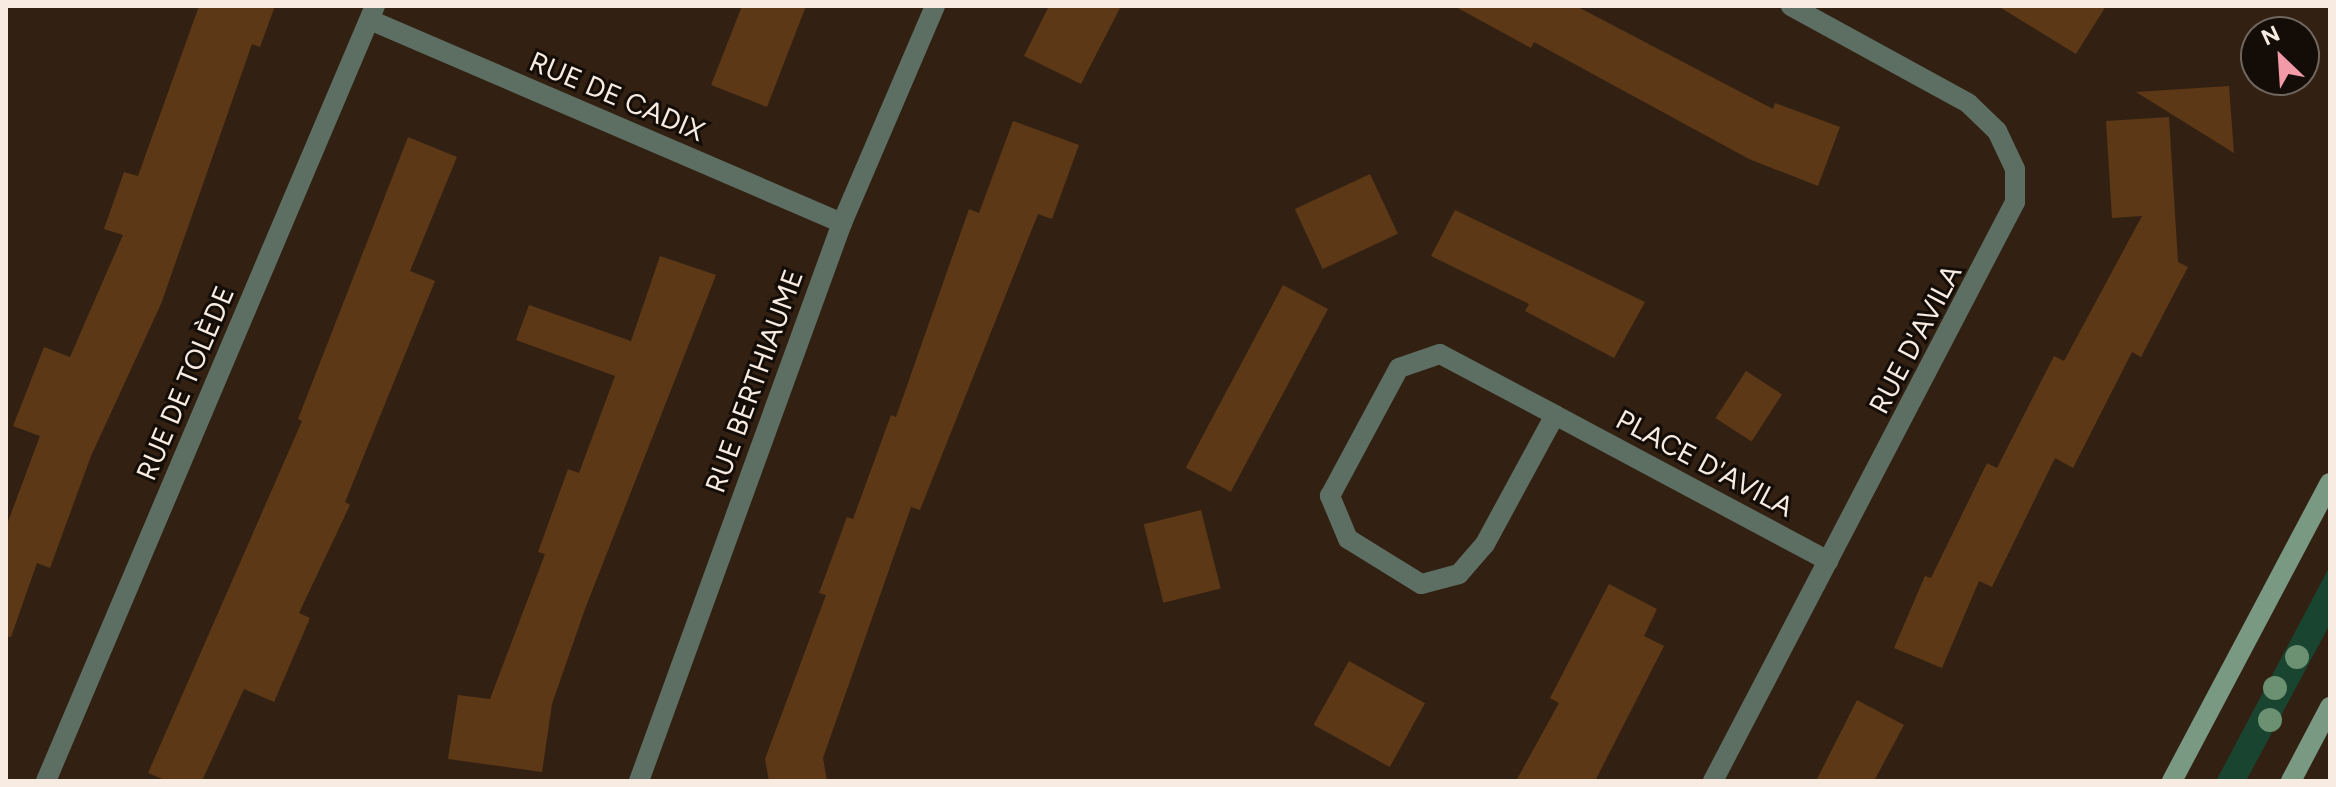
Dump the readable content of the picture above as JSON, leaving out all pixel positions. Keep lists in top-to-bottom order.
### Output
{
  "streets": {
    "street": [
      "RUE DE CADIX",
      "RUE D'AVILA",
      "RUE BERTHIAUME",
      "RUE DE TOLÈDE",
      "PLACE D'AVILA"
    ]
  },
  "crossings": [
    ["RUE DE CADIX", "RUE BERTHIAUME"],
    ["RUE DE CADIX", "RUE DE TOLÈDE"],
    ["RUE D'AVILA", "PLACE D'AVILA"]
  ],
  "north": "top left"
}
